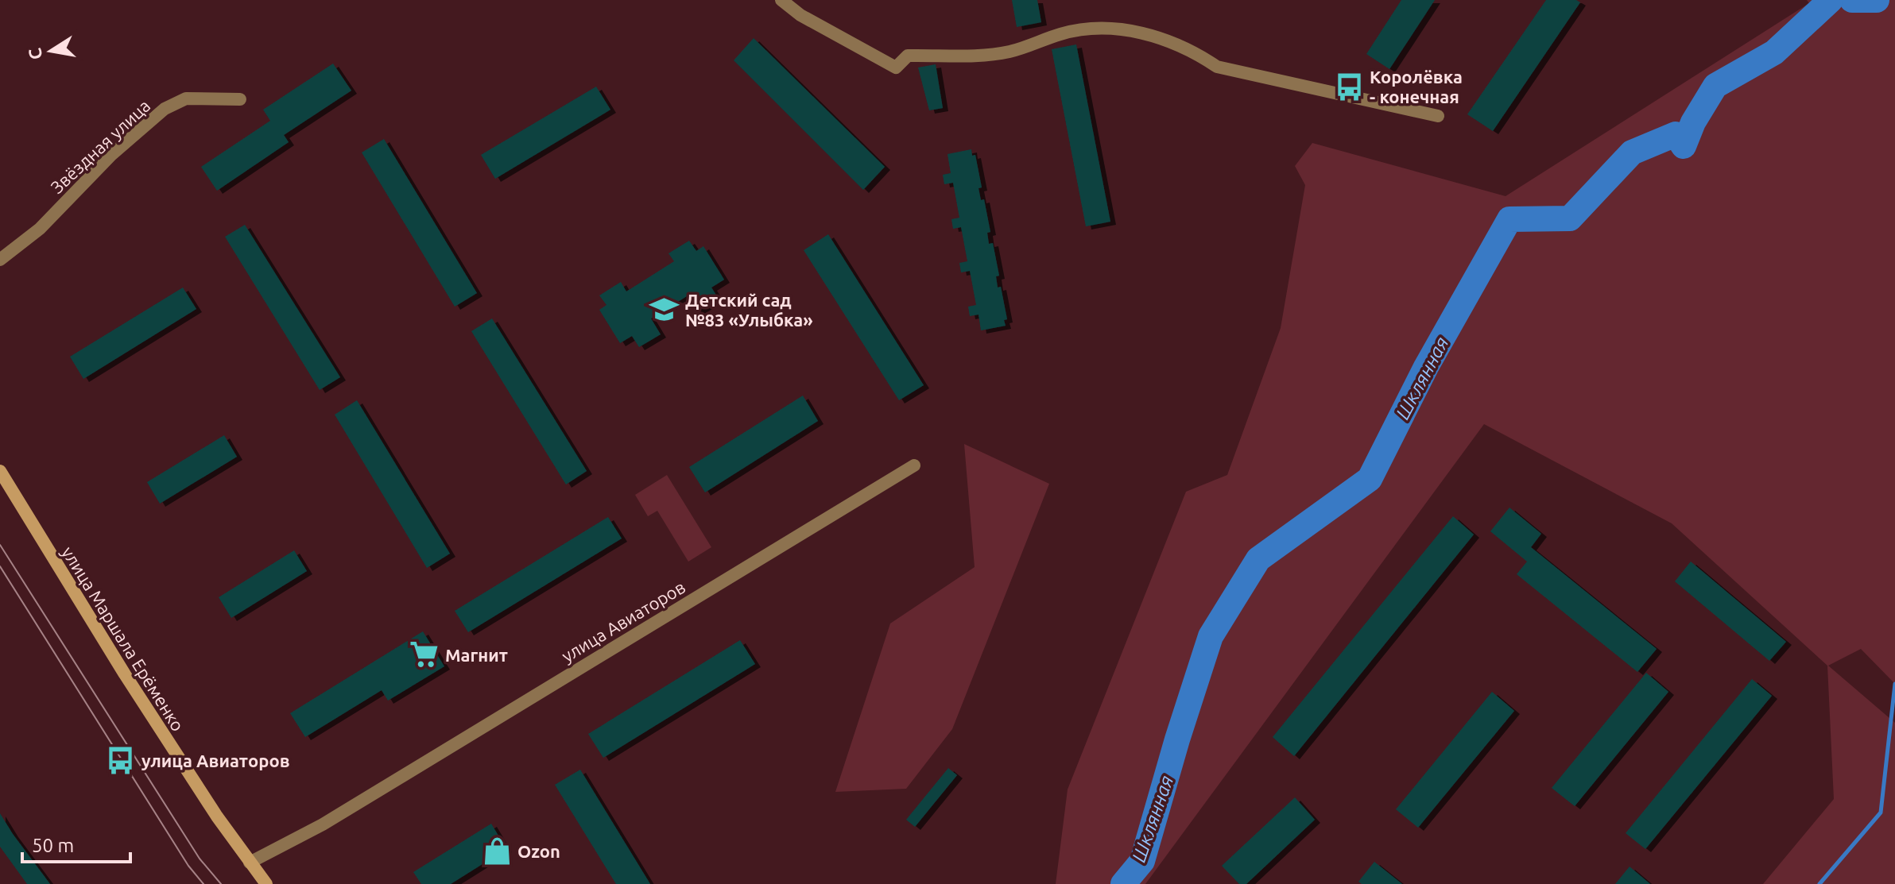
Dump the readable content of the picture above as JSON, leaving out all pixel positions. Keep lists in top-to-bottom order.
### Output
{
  "streets": {
    "main road": ["улица Маршала Ерёменко"],
    "street": ["Звёздная улица", "улица Авиаторов"]
  },
  "crossings": [
    ["улица Авиаторов", "улица Маршала Ерёменко"]
  ],
  "water": ["Шклянная"],
  "places": {
    "bus stop": ["Королёвка - конечная", "улица Авиаторов"],
    "school or university": ["Детский сад №83 «Улыбка»"],
    "supermarket": ["Магнит"],
    "shop": ["Ozon"]
  },
  "scale_bar": "50 m",
  "north": "left"
}
